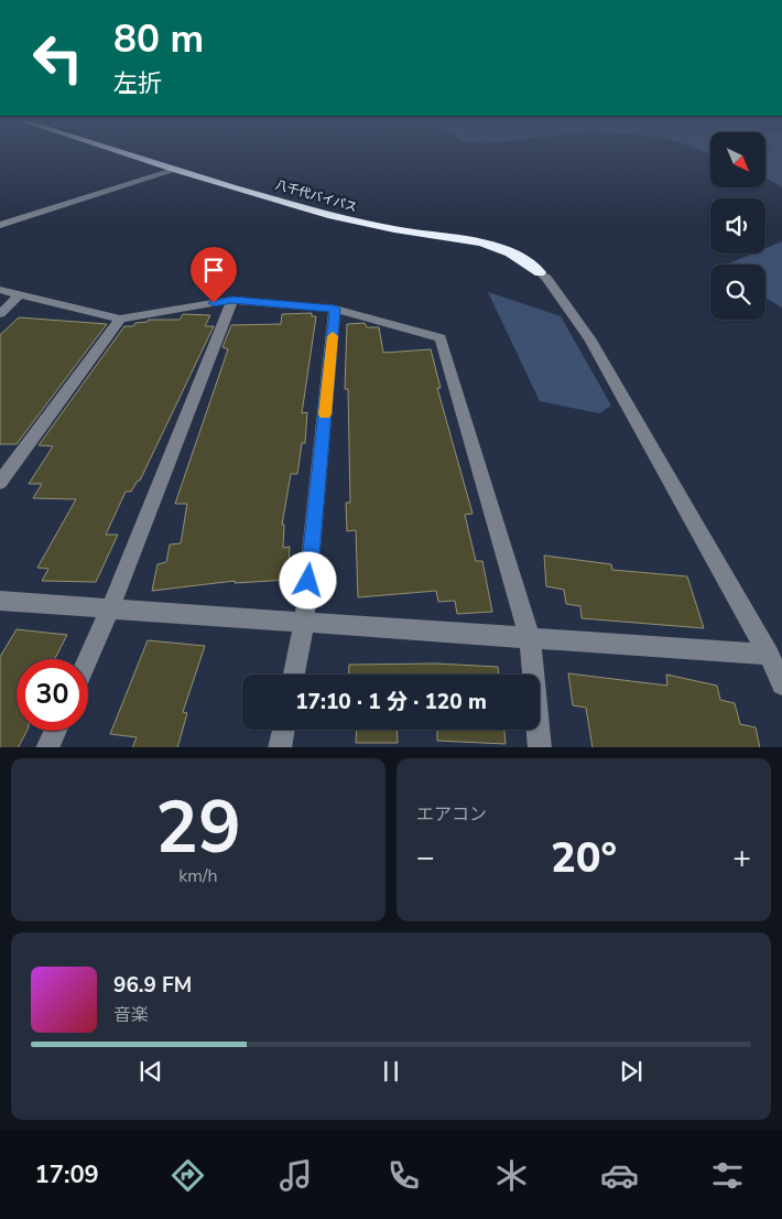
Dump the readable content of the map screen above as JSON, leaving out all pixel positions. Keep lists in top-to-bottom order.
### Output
{
  "streets": {
    "highway": ["八千代バイパス"]
  },
  "north": "bottom right",
  "page": {
    "turn": ["80 m", "左折"],
    "limit": "30",
    "trip": "17:10 · 1 分 · 120 m",
    "tile": [
      ["29", "km/h"],
      "エアコン"
    ],
    "heat": ["−", "20°", "+"],
    "song": ["96.9 FM", "音楽"],
    "tabs": "17:09"
  }
}
